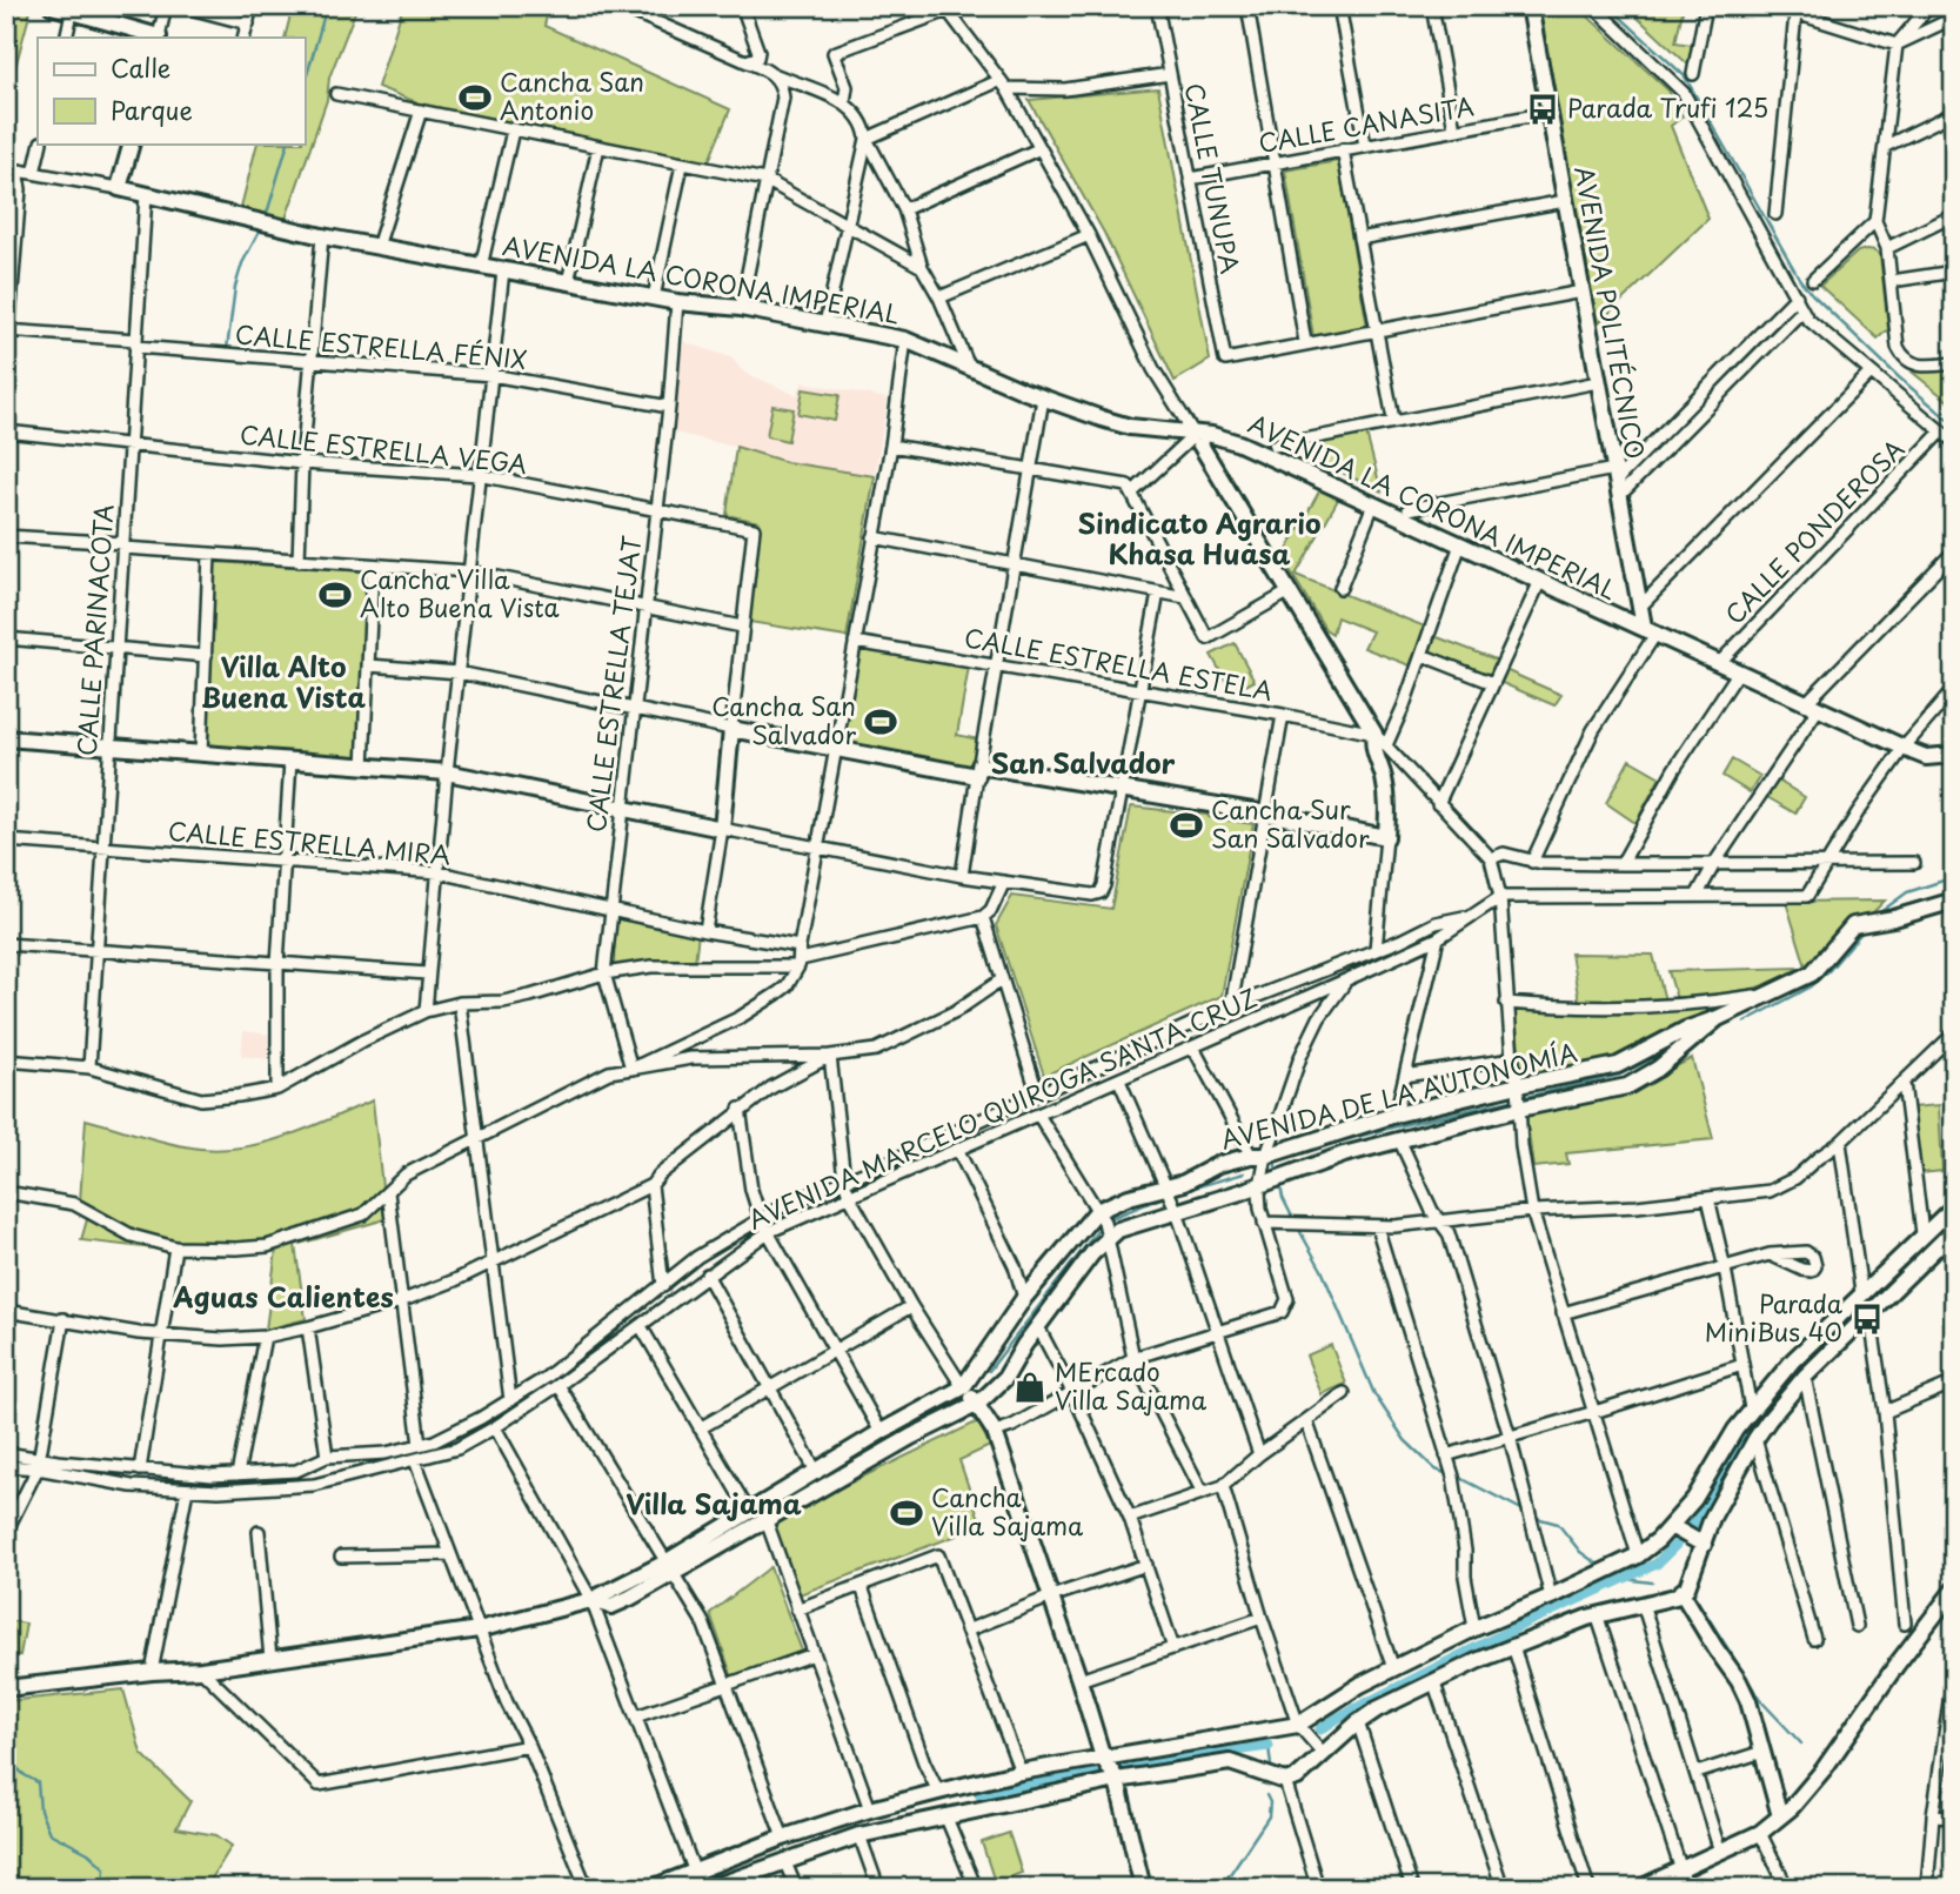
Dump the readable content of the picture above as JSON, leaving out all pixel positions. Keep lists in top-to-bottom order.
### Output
{
  "streets": {
    "street": [
      "CALLE CANASITA",
      "CALLE TUNUPA",
      "AVENIDA LA CORONA IMPERIAL",
      "AVENIDA POLITÉCNICO",
      "CALLE ESTRELLA FÉNIX",
      "CALLE ESTRELLA VEGA",
      "CALLE PONDEROSA",
      "CALLE PARINACOTA",
      "CALLE ESTRELLA ESTELA",
      "CALLE ESTRELLA TEJAT",
      "CALLE ESTRELLA MIRA",
      "AVENIDA DE LA AUTONOMÍA",
      "AVENIDA MARCELO QUIROGA SANTA CRUZ"
    ]
  },
  "crossings": [
    ["CALLE CANASITA", "CALLE TUNUPA"],
    ["CALLE CANASITA", "AVENIDA POLITÉCNICO"],
    ["AVENIDA LA CORONA IMPERIAL", "AVENIDA POLITÉCNICO"],
    ["AVENIDA LA CORONA IMPERIAL", "CALLE PONDEROSA"],
    ["AVENIDA LA CORONA IMPERIAL", "CALLE PARINACOTA"],
    ["AVENIDA LA CORONA IMPERIAL", "CALLE ESTRELLA TEJAT"],
    ["CALLE ESTRELLA FÉNIX", "CALLE PARINACOTA"],
    ["CALLE ESTRELLA FÉNIX", "CALLE ESTRELLA TEJAT"],
    ["CALLE ESTRELLA VEGA", "CALLE PARINACOTA"],
    ["CALLE ESTRELLA VEGA", "CALLE ESTRELLA TEJAT"],
    ["CALLE PARINACOTA", "CALLE ESTRELLA MIRA"],
    ["CALLE ESTRELLA TEJAT", "CALLE ESTRELLA MIRA"]
  ],
  "districts": [
    "Sindicato Agrario Khasa Huasa",
    "Villa Alto Buena Vista",
    "San Salvador",
    "Aguas Calientes",
    "Villa Sajama"
  ],
  "places": {
    "sports": [
      "Cancha San Antonio",
      "Cancha Villa Alto Buena Vista",
      "Cancha San Salvador",
      "Cancha Sur San Salvador",
      "Cancha Villa Sajama"
    ],
    "bus stop": ["Parada Trufi 125", "Parada MiniBus 40"],
    "shop": ["MErcado Villa Sajama"]
  },
  "legend": ["Calle", "Parque"]
}
